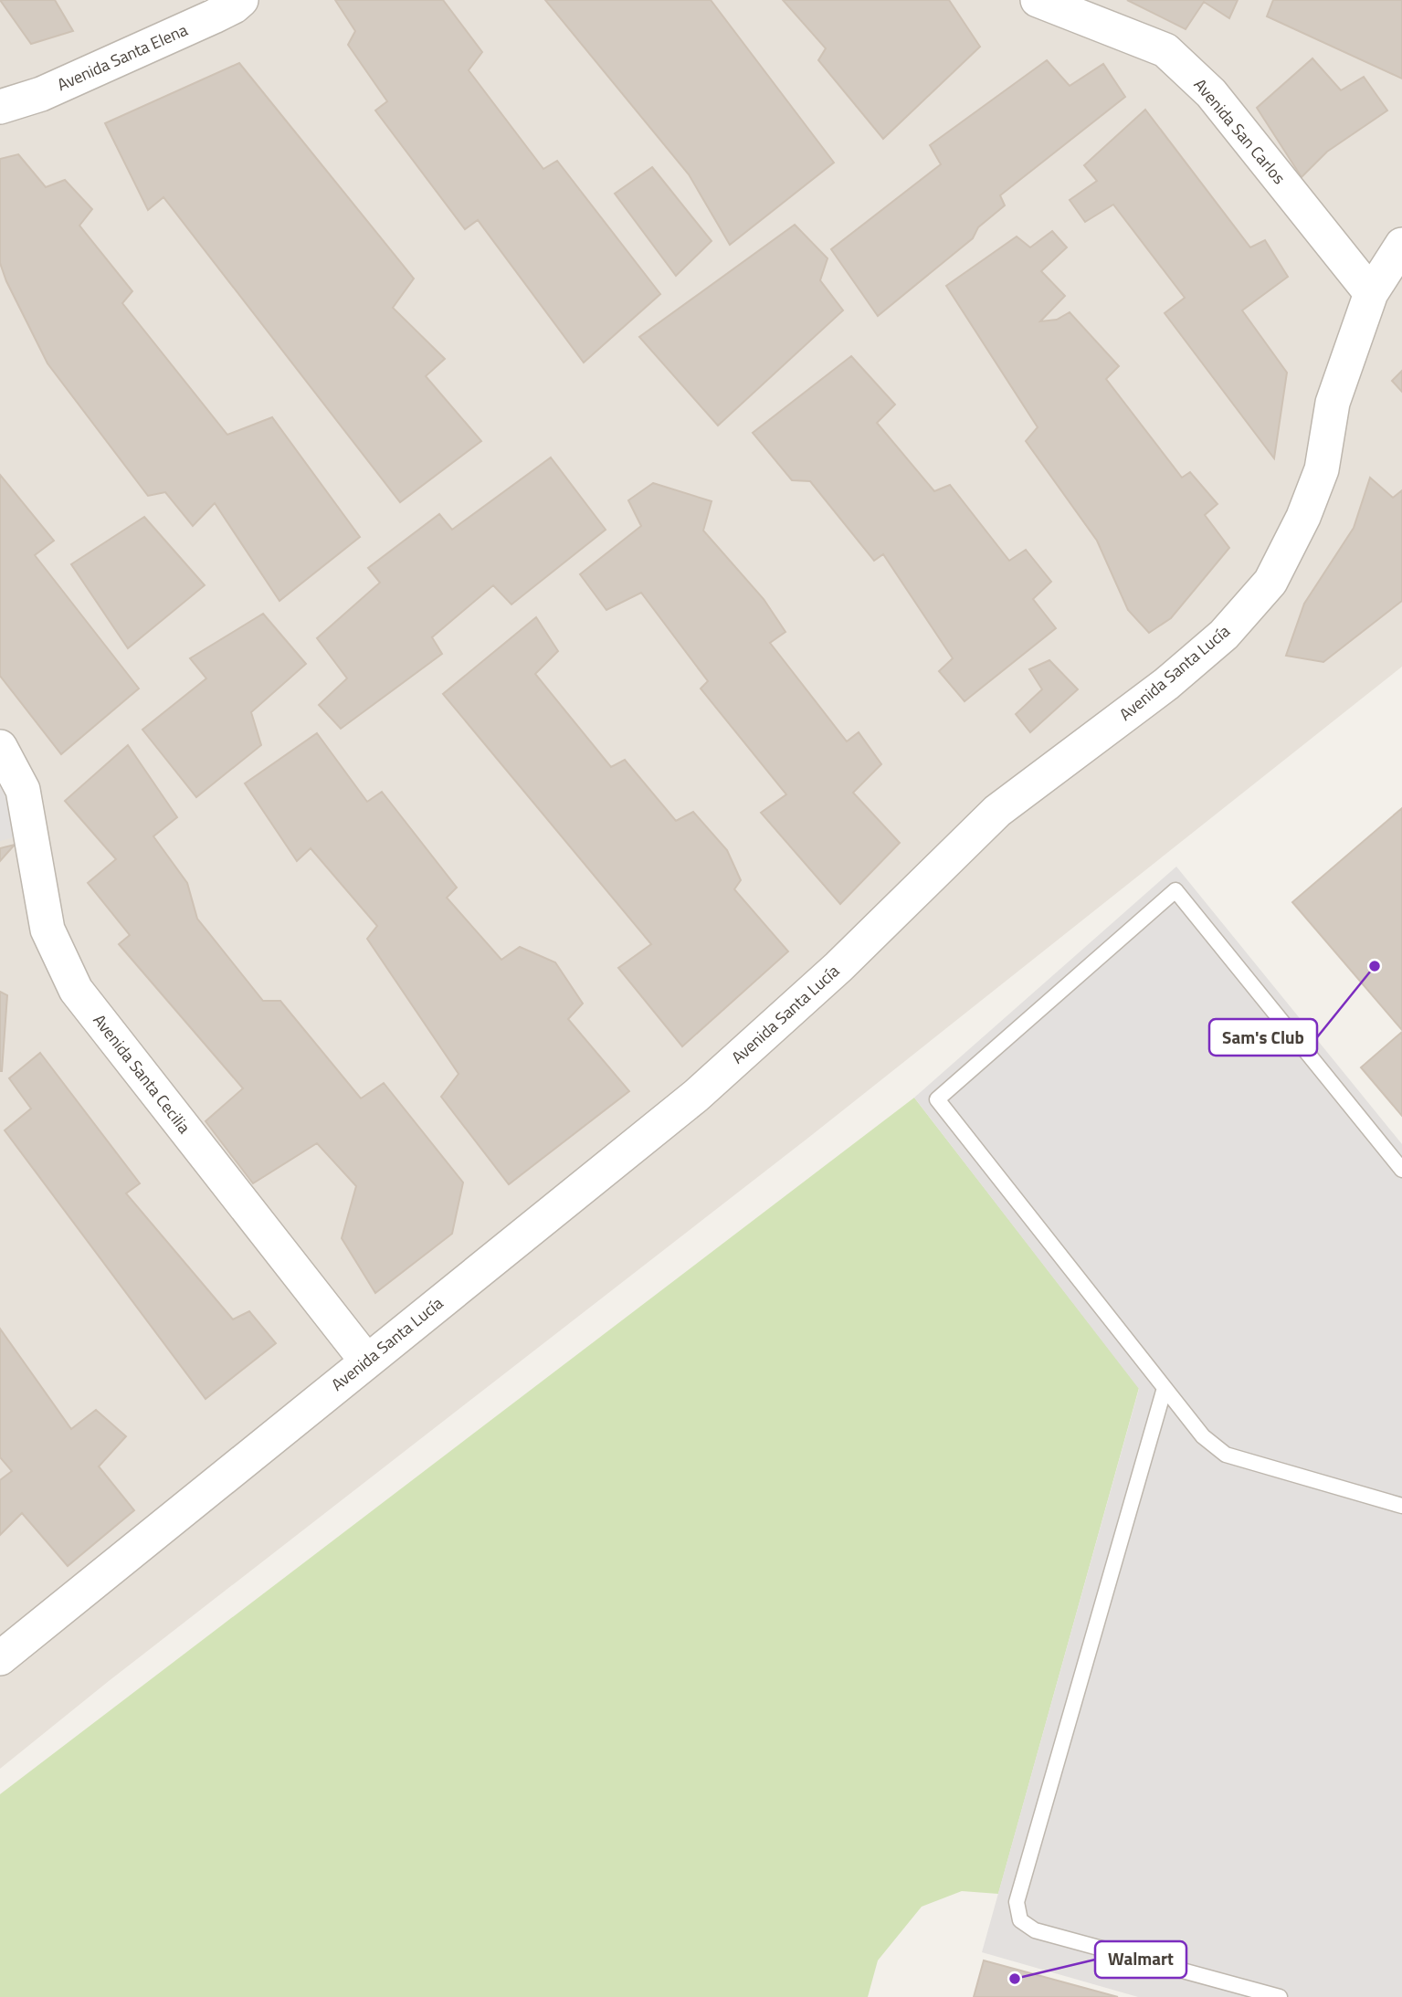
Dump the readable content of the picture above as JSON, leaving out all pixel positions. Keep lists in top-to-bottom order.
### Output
{
  "streets": {
    "street": [
      "Avenida Santa Elena",
      "Avenida San Carlos",
      "Avenida Santa Lucía",
      "Avenida Santa Cecilia"
    ]
  },
  "crossings": [
    ["Avenida San Carlos", "Avenida Santa Lucía"],
    ["Avenida Santa Lucía", "Avenida Santa Cecilia"]
  ],
  "places": ["Sam's Club", "Walmart"]
}
